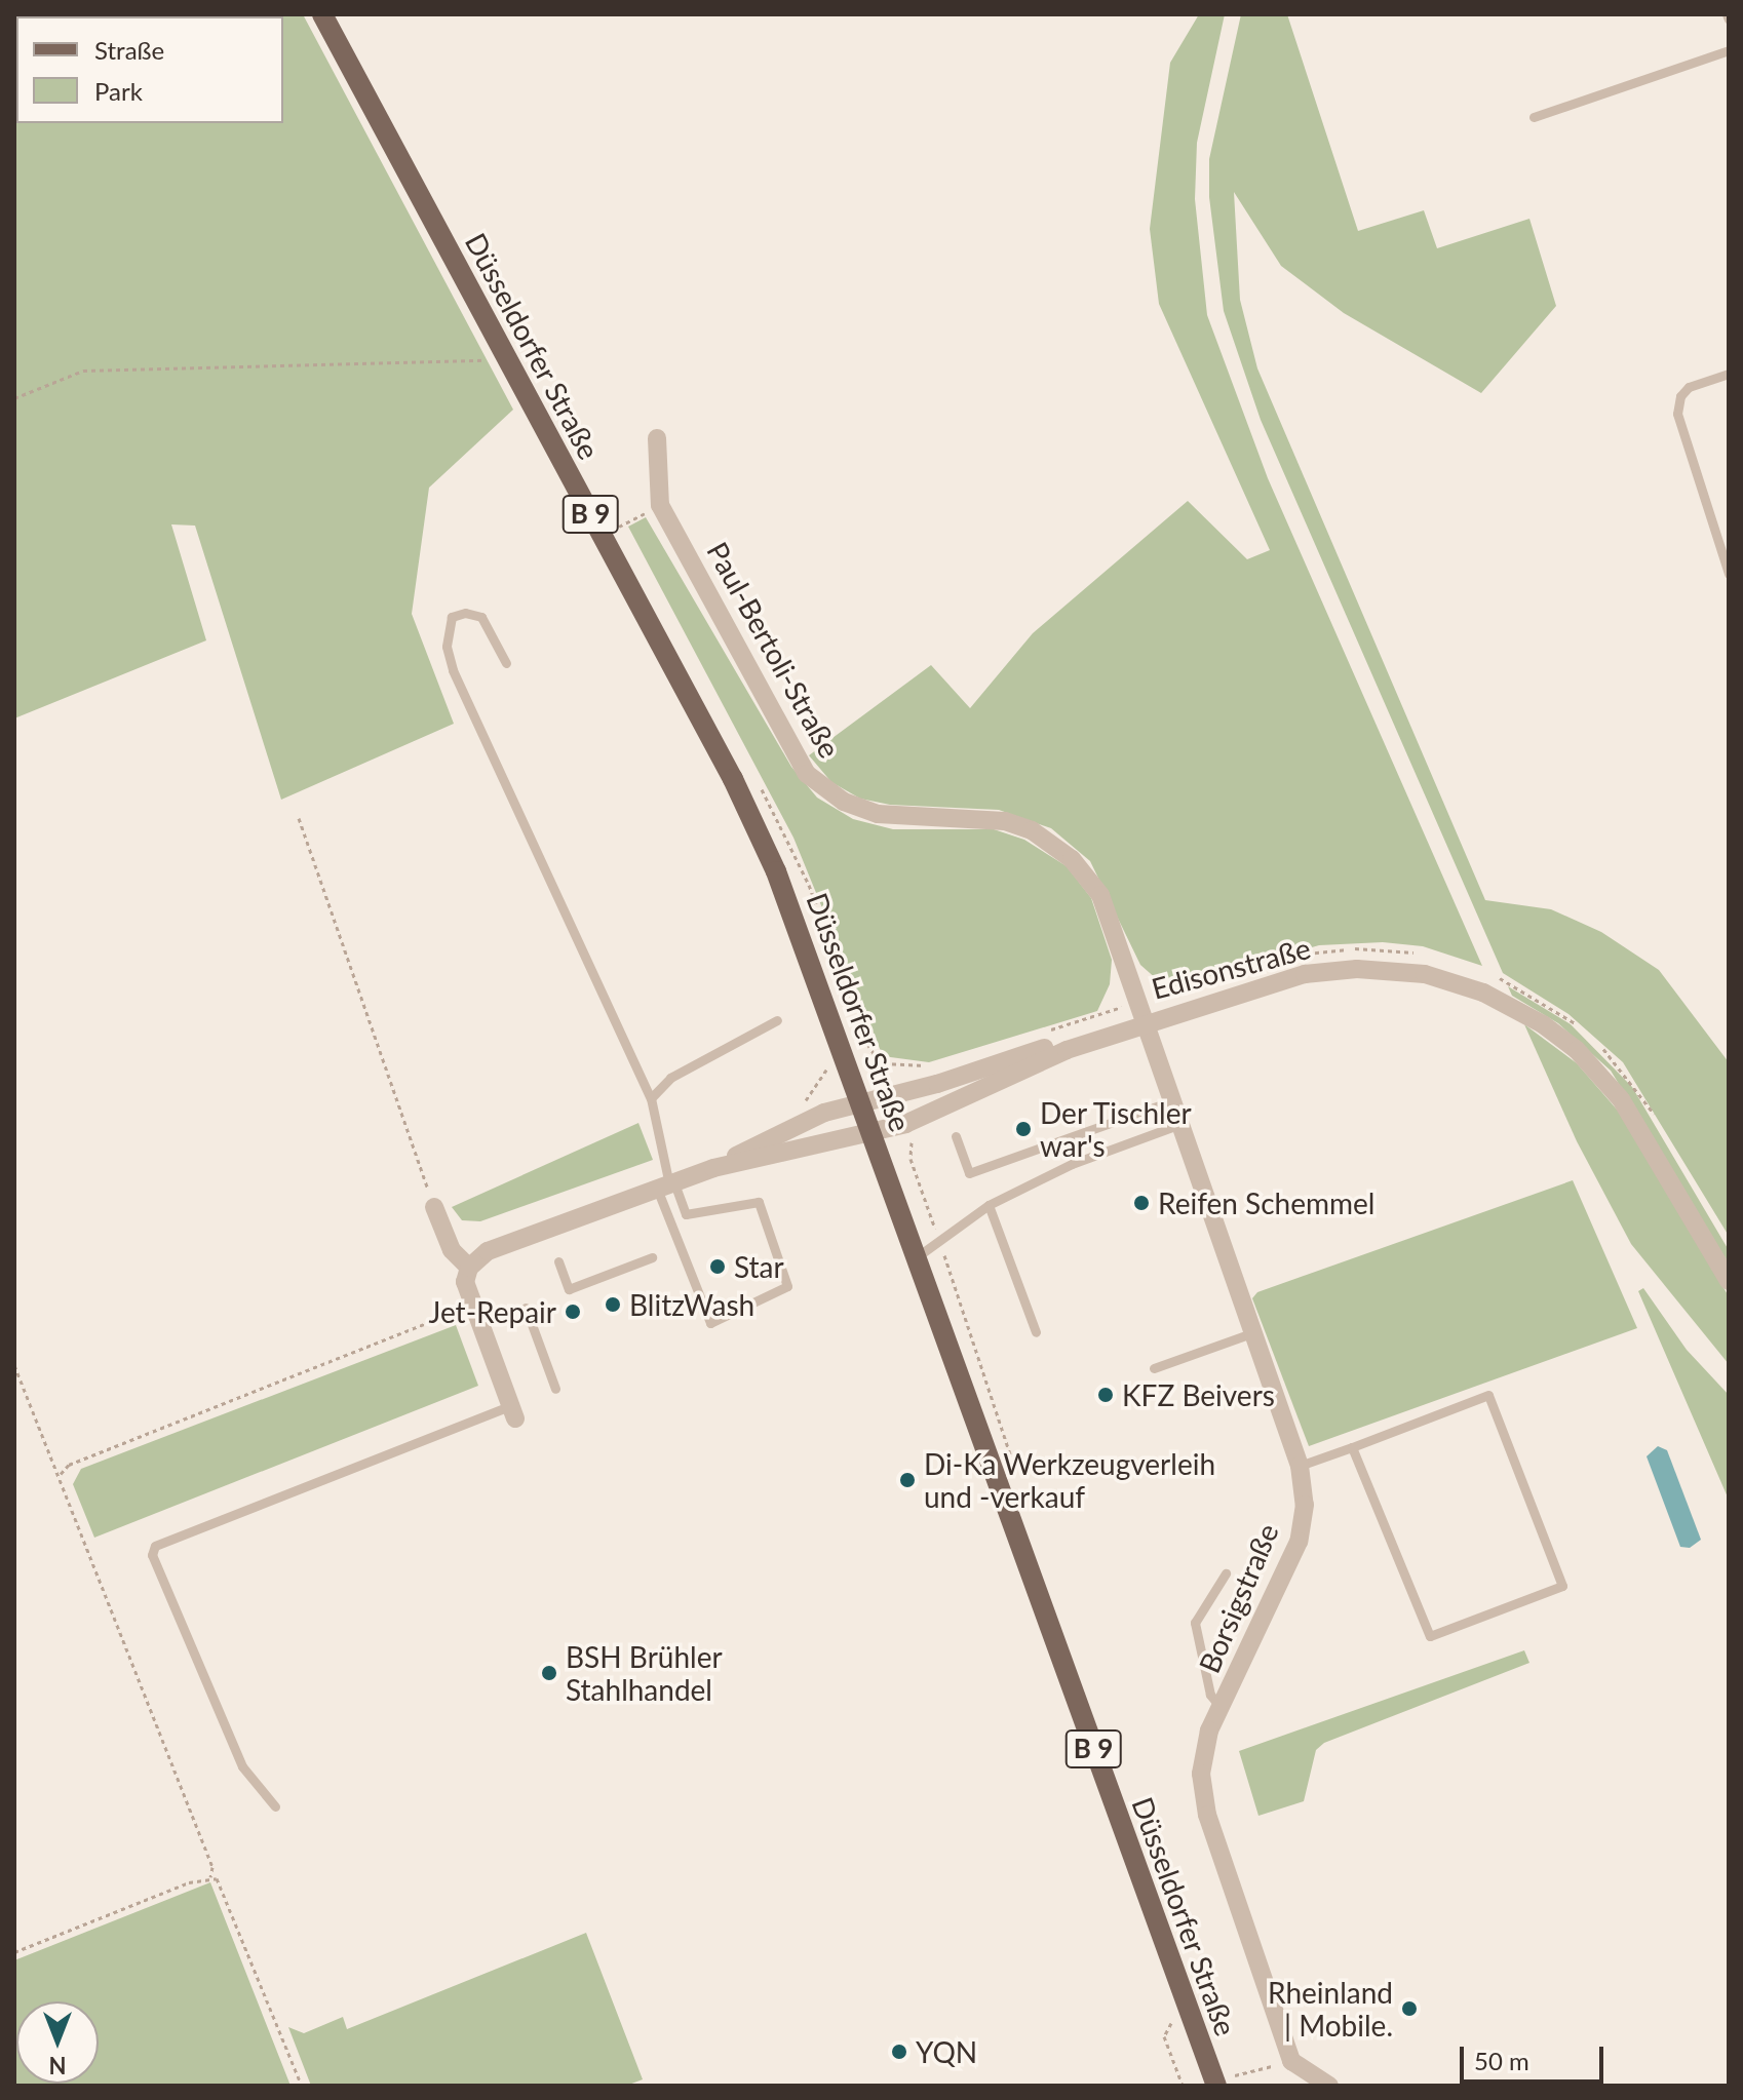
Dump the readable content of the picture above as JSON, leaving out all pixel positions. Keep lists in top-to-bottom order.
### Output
{
  "streets": {
    "main road": ["Düsseldorfer Straße", "B 9"],
    "street": ["Paul-Bertoli-Straße", "Edisonstraße", "Borsigstraße"]
  },
  "crossings": [
    ["Düsseldorfer Straße", "Edisonstraße"],
    ["Paul-Bertoli-Straße", "Edisonstraße"],
    ["Paul-Bertoli-Straße", "Borsigstraße"],
    ["Edisonstraße", "Borsigstraße"]
  ],
  "places": [
    "Der Tischler war's",
    "Reifen Schemmel",
    "Star",
    "BlitzWash",
    "Jet-Repair",
    "KFZ Beivers",
    "Di-Ka Werkzeugverleih und -verkauf",
    "BSH Brühler Stahlhandel",
    "Rheinland | Mobile.",
    "YQN"
  ],
  "legend": ["Straße", "Park"],
  "scale_bar": "50 m",
  "north": "bottom"
}
